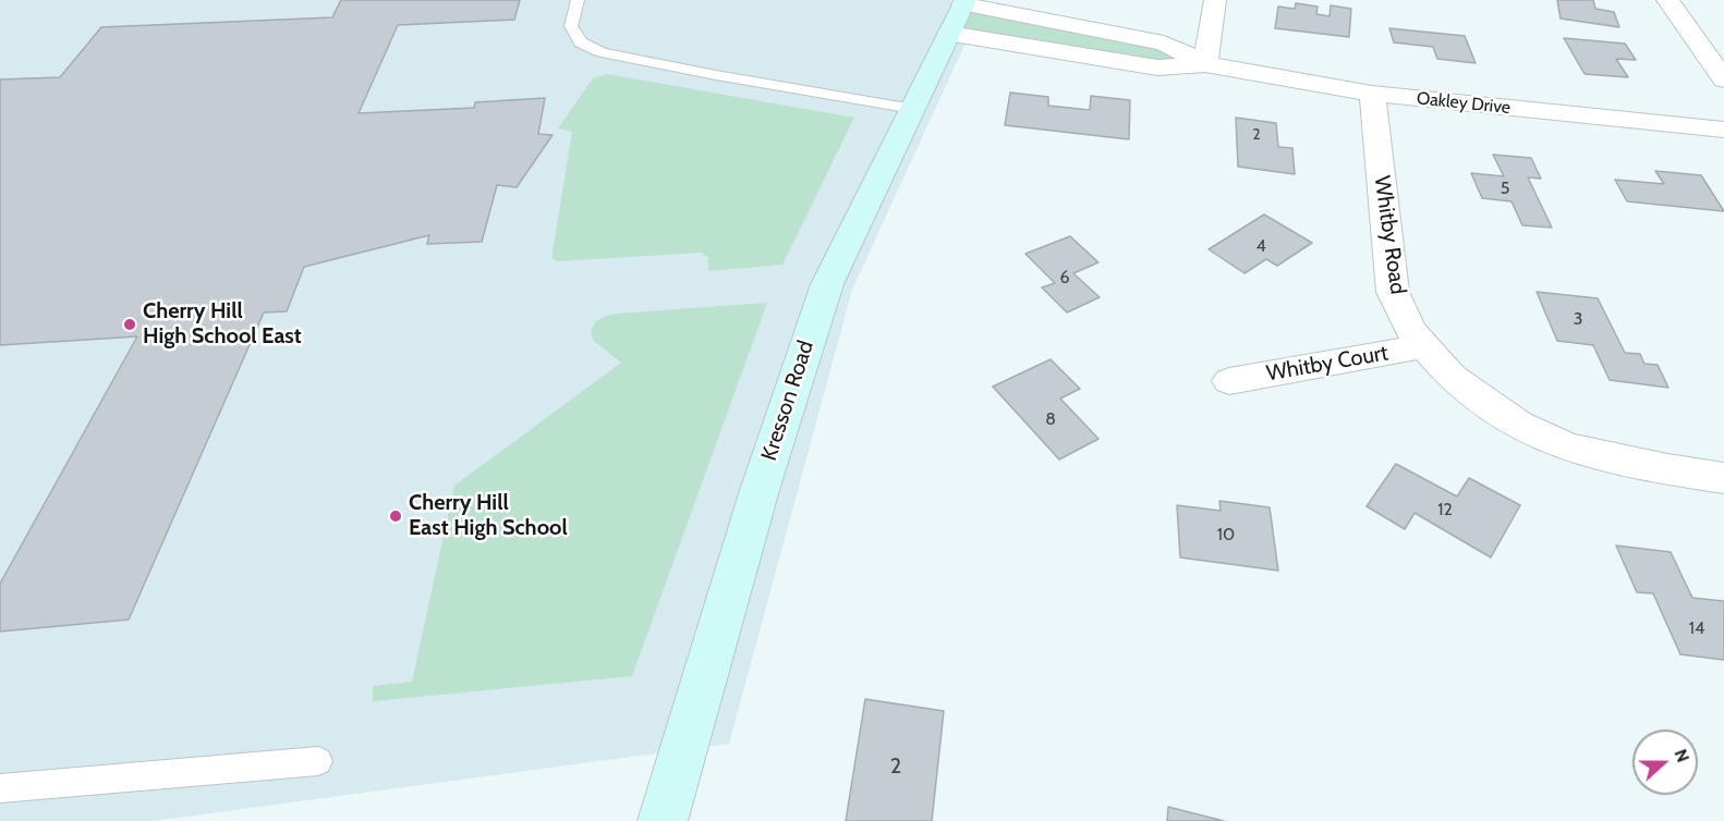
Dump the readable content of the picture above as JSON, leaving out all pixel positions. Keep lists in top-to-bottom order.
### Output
{
  "streets": {
    "street": [
      "Oakley Drive",
      "Whitby Road",
      "Whitby Court",
      "Kresson Road"
    ]
  },
  "crossings": [
    ["Oakley Drive", "Whitby Road"],
    ["Whitby Road", "Whitby Court"]
  ],
  "places": ["Cherry Hill High School East", "Cherry Hill East High School"],
  "house_numbers": [
    "2",
    "5",
    "4",
    "6",
    "3",
    "8",
    "12",
    "10",
    "14",
    "2"
  ],
  "north": "right"
}
